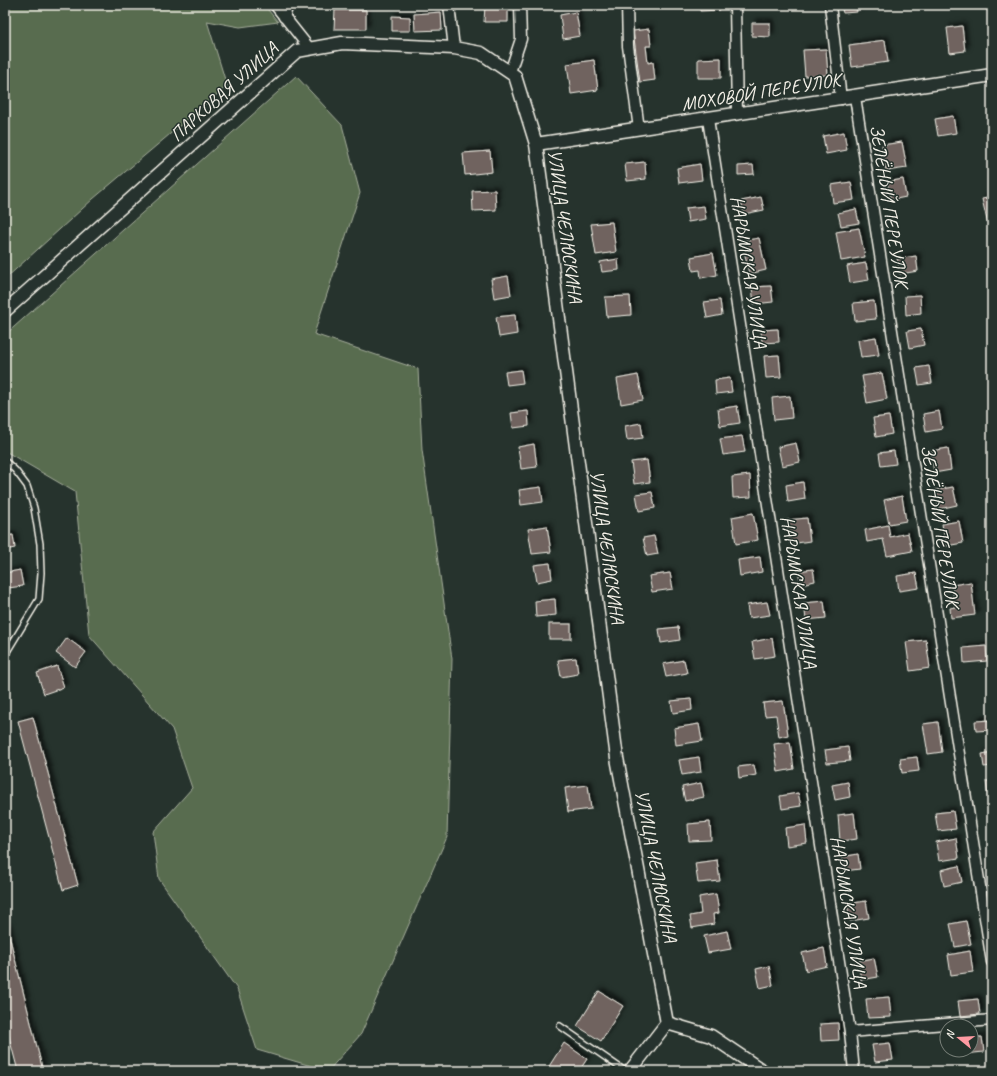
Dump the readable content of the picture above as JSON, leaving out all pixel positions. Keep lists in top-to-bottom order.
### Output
{
  "streets": {
    "street": [
      "ПАРКОВАЯ УЛИЦА",
      "МОХОВОЙ ПЕРЕУЛОК",
      "ЗЕЛЁНЫЙ ПЕРЕУЛОК",
      "УЛИЦА ЧЕЛЮСКИНА",
      "НАРЫМСКАЯ УЛИЦА"
    ]
  },
  "crossings": [
    ["ПАРКОВАЯ УЛИЦА", "УЛИЦА ЧЕЛЮСКИНА"],
    ["МОХОВОЙ ПЕРЕУЛОК", "ЗЕЛЁНЫЙ ПЕРЕУЛОК"],
    ["МОХОВОЙ ПЕРЕУЛОК", "УЛИЦА ЧЕЛЮСКИНА"],
    ["МОХОВОЙ ПЕРЕУЛОК", "НАРЫМСКАЯ УЛИЦА"]
  ],
  "north": "left"
}
